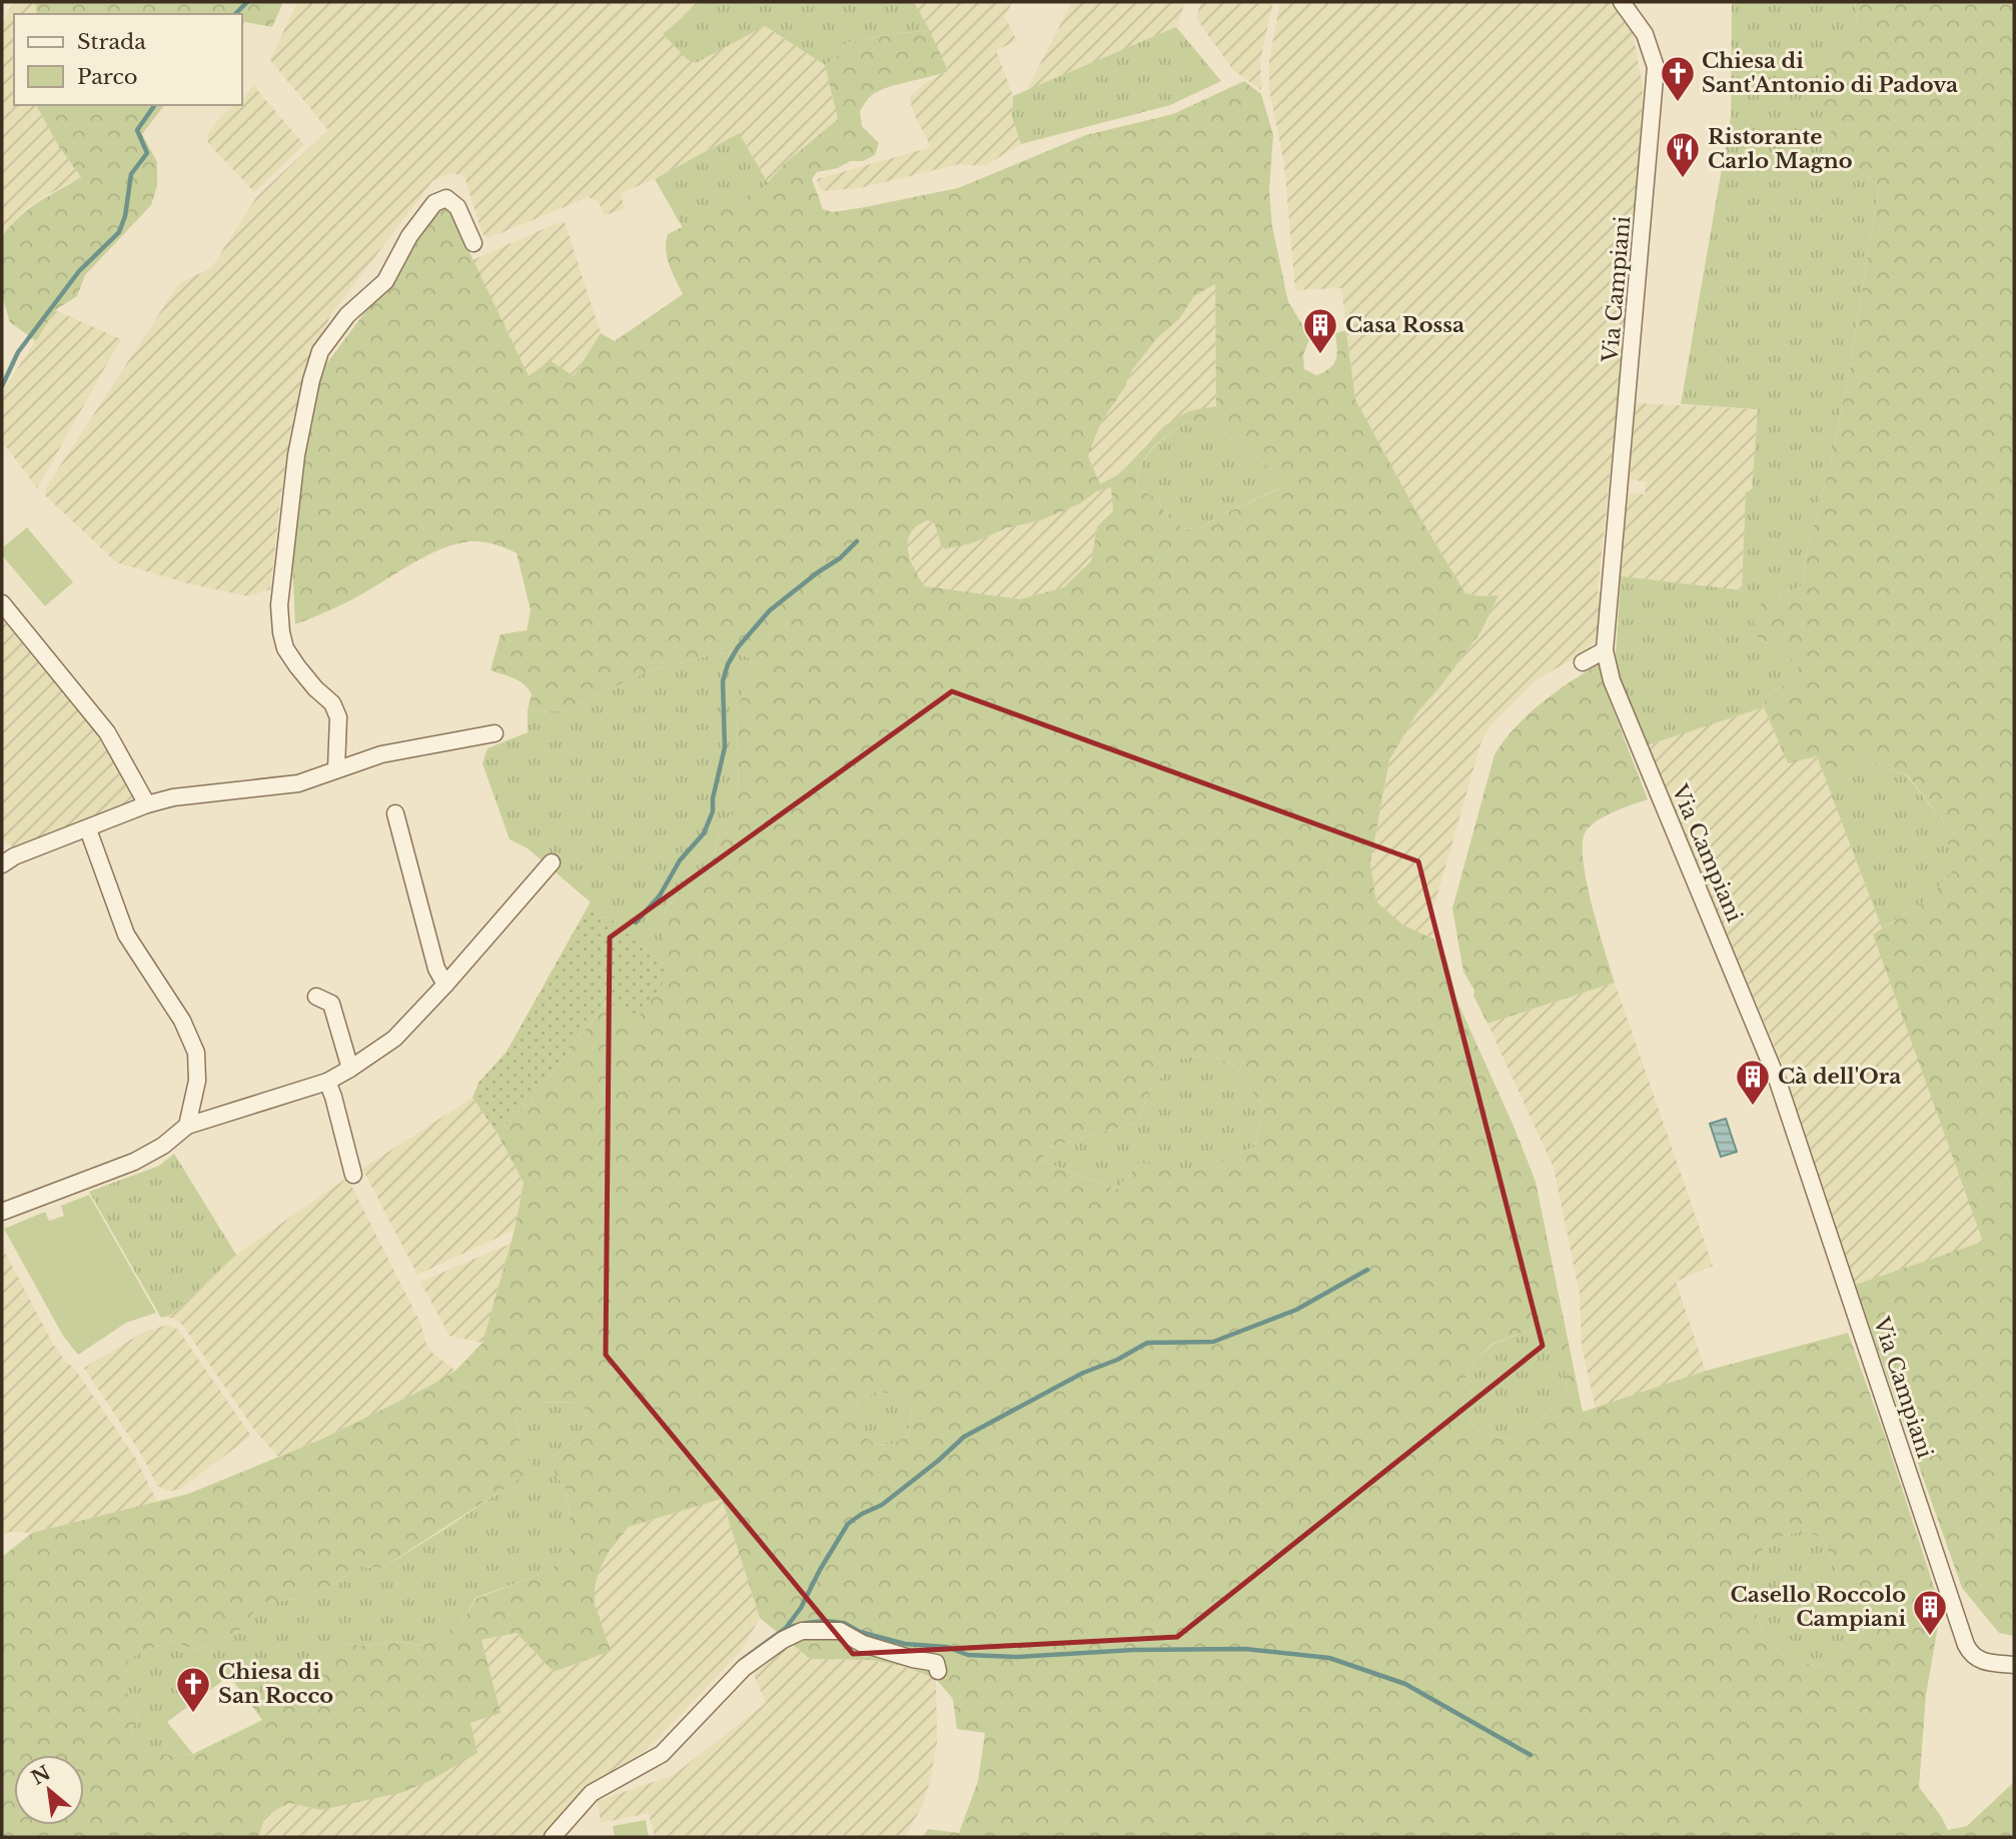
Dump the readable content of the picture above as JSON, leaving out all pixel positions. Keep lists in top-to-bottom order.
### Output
{
  "streets": {
    "street": ["Via Campiani"]
  },
  "places": {
    "church": ["Chiesa di Sant'Antonio di Padova", "Chiesa di San Rocco"],
    "restaurant": ["Ristorante Carlo Magno"],
    "building": ["Casa Rossa", "Cà dell'Ora", "Casello Roccolo Campiani"]
  },
  "legend": ["Strada", "Parco"],
  "north": "top left"
}
